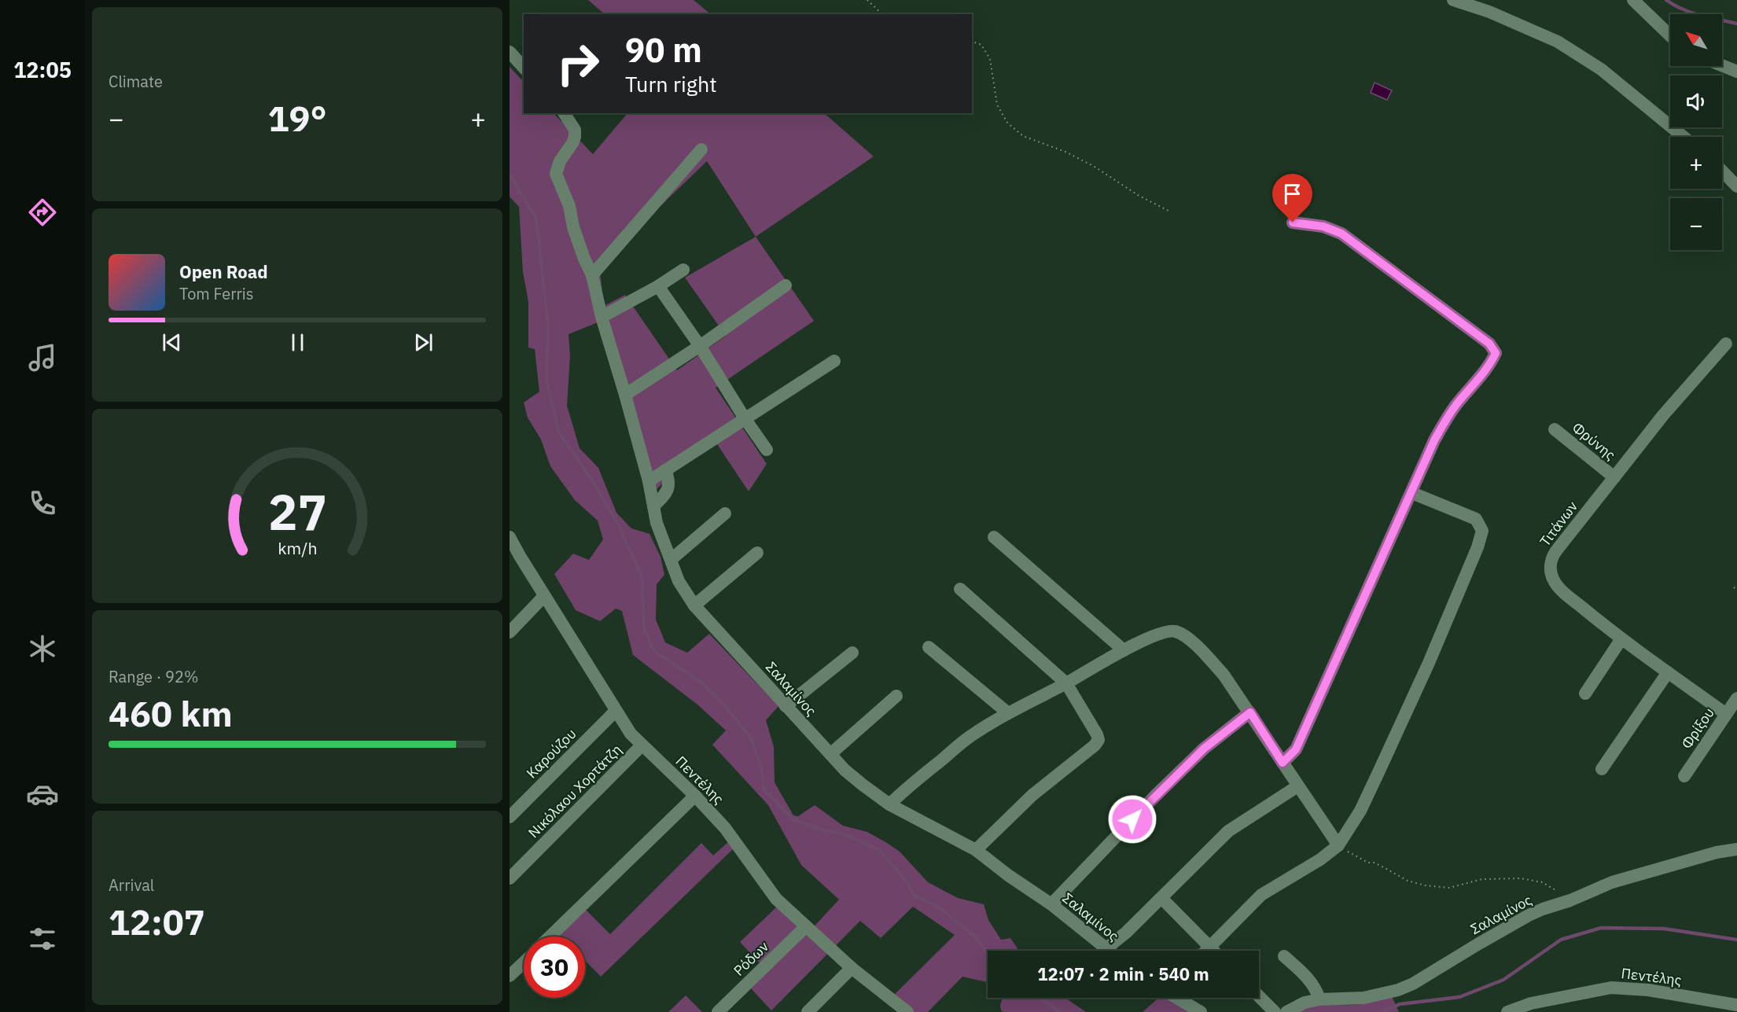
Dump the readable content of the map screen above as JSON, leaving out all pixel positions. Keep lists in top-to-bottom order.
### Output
{
  "streets": {
    "street": [
      "Φρύνης",
      "Τιτάνων",
      "Σαλαμίνος",
      "Φρίξου",
      "Καρούζου",
      "Πεντέλης",
      "Νικόλαου Χορτάτζη",
      "Ρόδων"
    ]
  },
  "crossings": [
    ["Φρύνης", "Τιτάνων"],
    ["Τιτάνων", "Φρίξου"],
    ["Καρούζου", "Πεντέλης"],
    ["Πεντέλης", "Νικόλαου Χορτάτζη"],
    ["Πεντέλης", "Ρόδων"]
  ],
  "north": "top left",
  "page": {
    "tabs": "12:05",
    "tile": [
      "Climate",
      ["Range · 92%", "460 km"],
      ["Arrival", "12:07"]
    ],
    "map_buttons": ["+", "−"],
    "turn": ["90 m", "Turn right"],
    "heat": ["−", "19°", "+"],
    "song": ["Open Road", "Tom Ferris"],
    "limit": "30",
    "trip": "12:07 · 2 min · 540 m",
    "gauge": ["27", "km/h"]
  }
}
